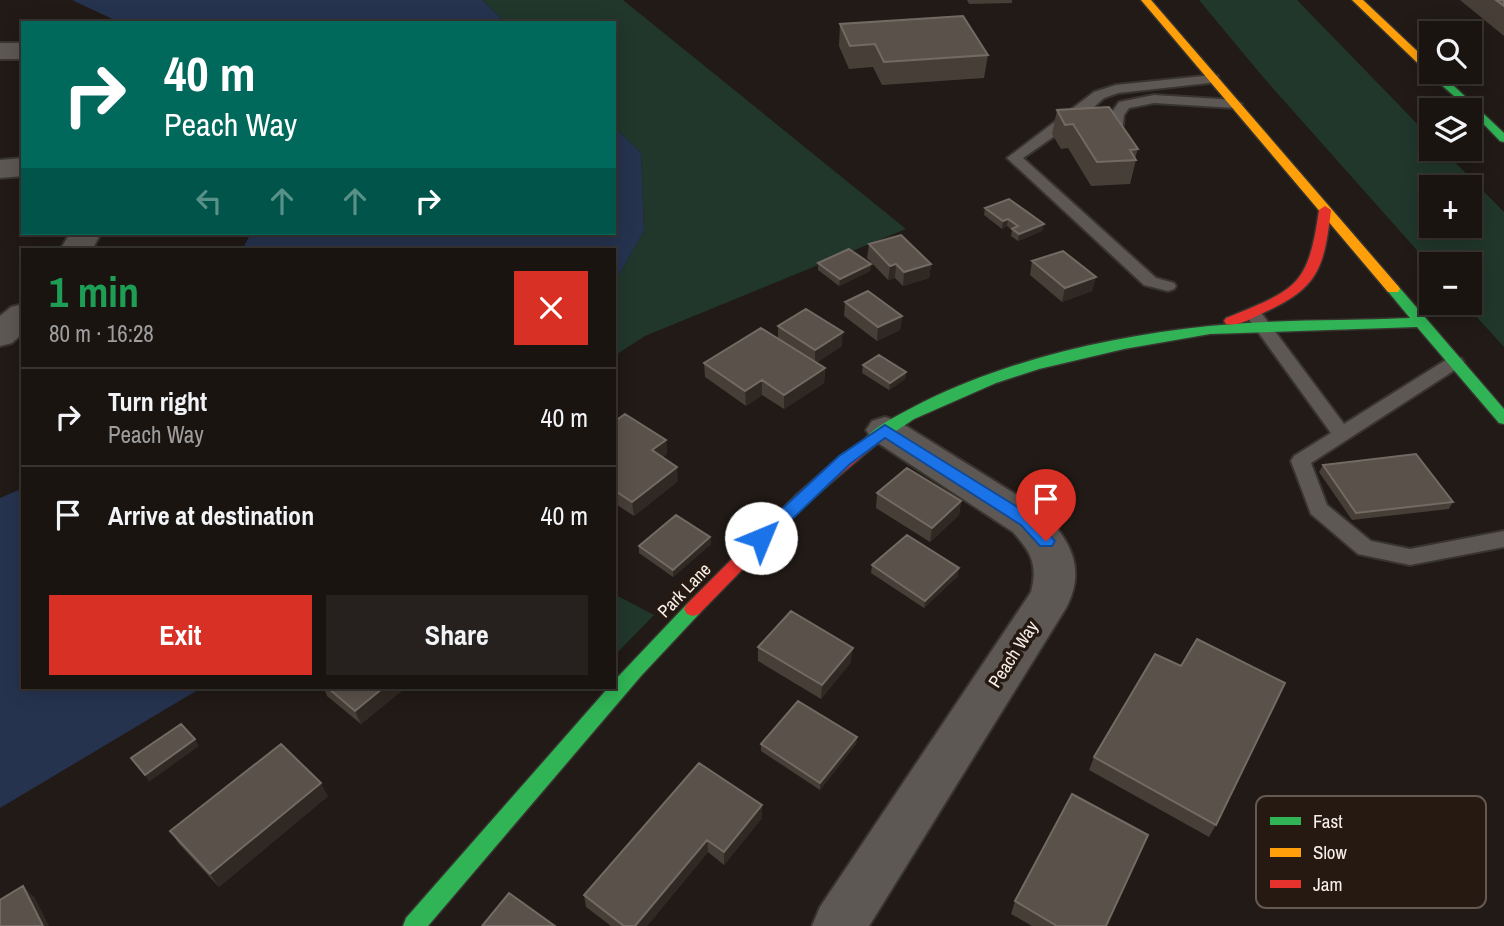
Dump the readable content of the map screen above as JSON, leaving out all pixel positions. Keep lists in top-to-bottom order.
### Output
{
  "streets": {
    "main road": ["Park Lane"],
    "street": ["Peach Way"]
  },
  "crossings": [
    ["Park Lane", "Peach Way"]
  ],
  "legend": ["Fast", "Slow", "Jam"],
  "page": {
    "map_buttons": ["+", "−"],
    "turn": ["40 m", "Peach Way"],
    "heading": ["1 min", "80 m · 16:28"],
    "list": [
      {
        "name": "Turn right",
        "note": "Peach Way",
        "value": "40 m"
      },
      {
        "name": "Arrive at destination",
        "value": "40 m"
      }
    ],
    "buttons": ["Exit", "Share"]
  }
}
